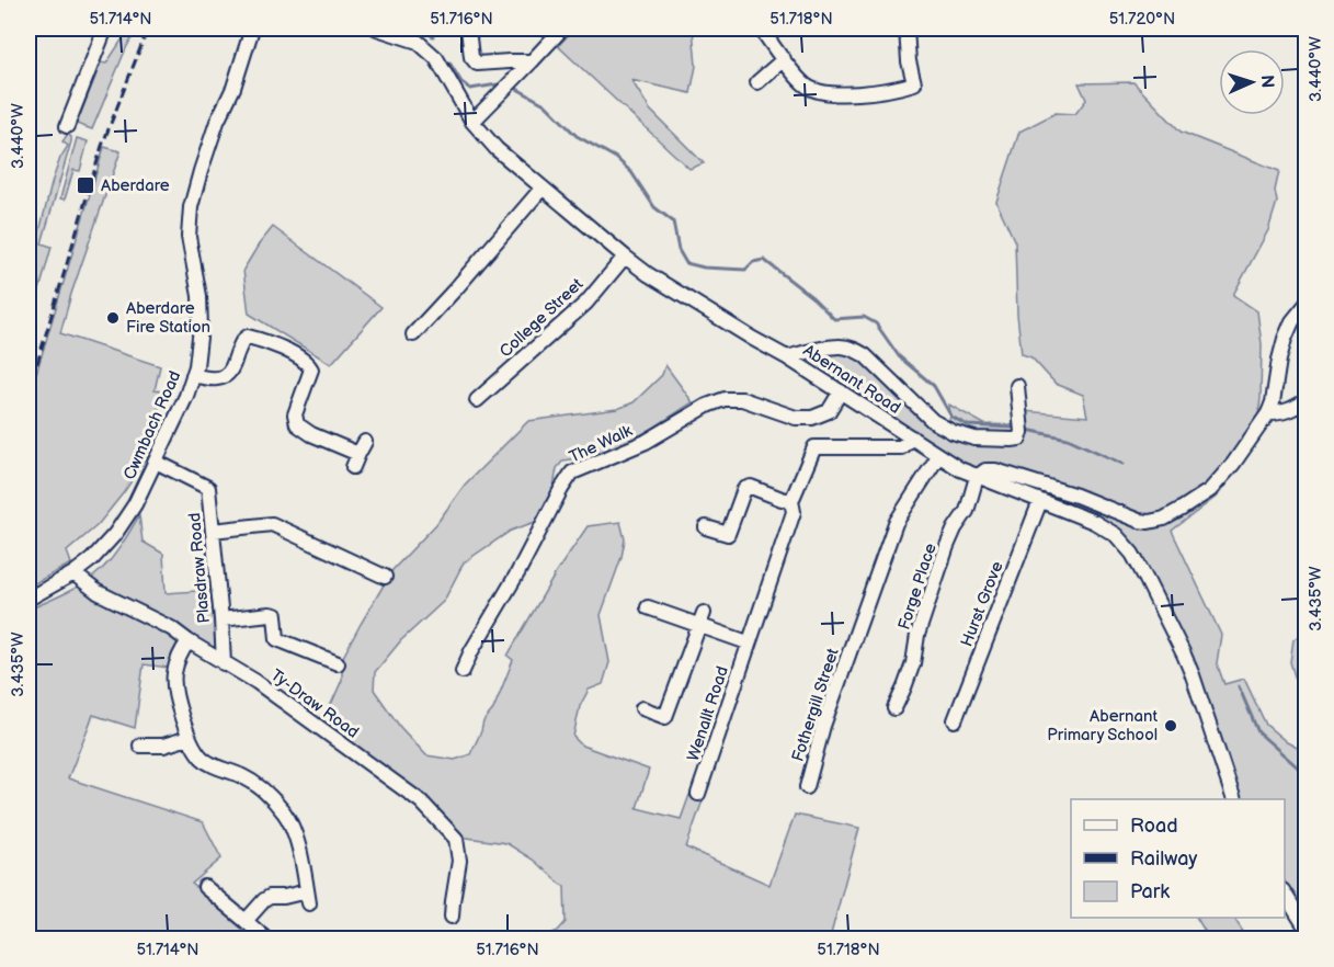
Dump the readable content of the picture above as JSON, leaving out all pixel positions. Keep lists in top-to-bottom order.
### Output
{
  "streets": {
    "street": [
      "College Street",
      "Abernant Road",
      "Cwmbach Road",
      "The Walk",
      "Plasdraw Road",
      "Forge Place",
      "Hurst Grove",
      "Ty-Draw Road",
      "Fothergill Street",
      "Wenallt Road"
    ]
  },
  "crossings": [
    ["College Street", "Abernant Road"],
    ["Abernant Road", "The Walk"],
    ["Abernant Road", "Forge Place"],
    ["Abernant Road", "Hurst Grove"],
    ["Abernant Road", "Fothergill Street"],
    ["Abernant Road", "Wenallt Road"],
    ["Cwmbach Road", "Plasdraw Road"],
    ["Cwmbach Road", "Ty-Draw Road"],
    ["Plasdraw Road", "Ty-Draw Road"]
  ],
  "places": {
    "transit": ["Aberdare"],
    "other": ["Aberdare Fire Station", "Abernant Primary School"]
  },
  "legend": ["Road", "Railway", "Park"],
  "north": "right",
  "coordinates": [
    "51.714°N",
    "51.716°N",
    "51.718°N",
    "51.720°N",
    "3.440°W",
    "3.435°W"
  ]
}
